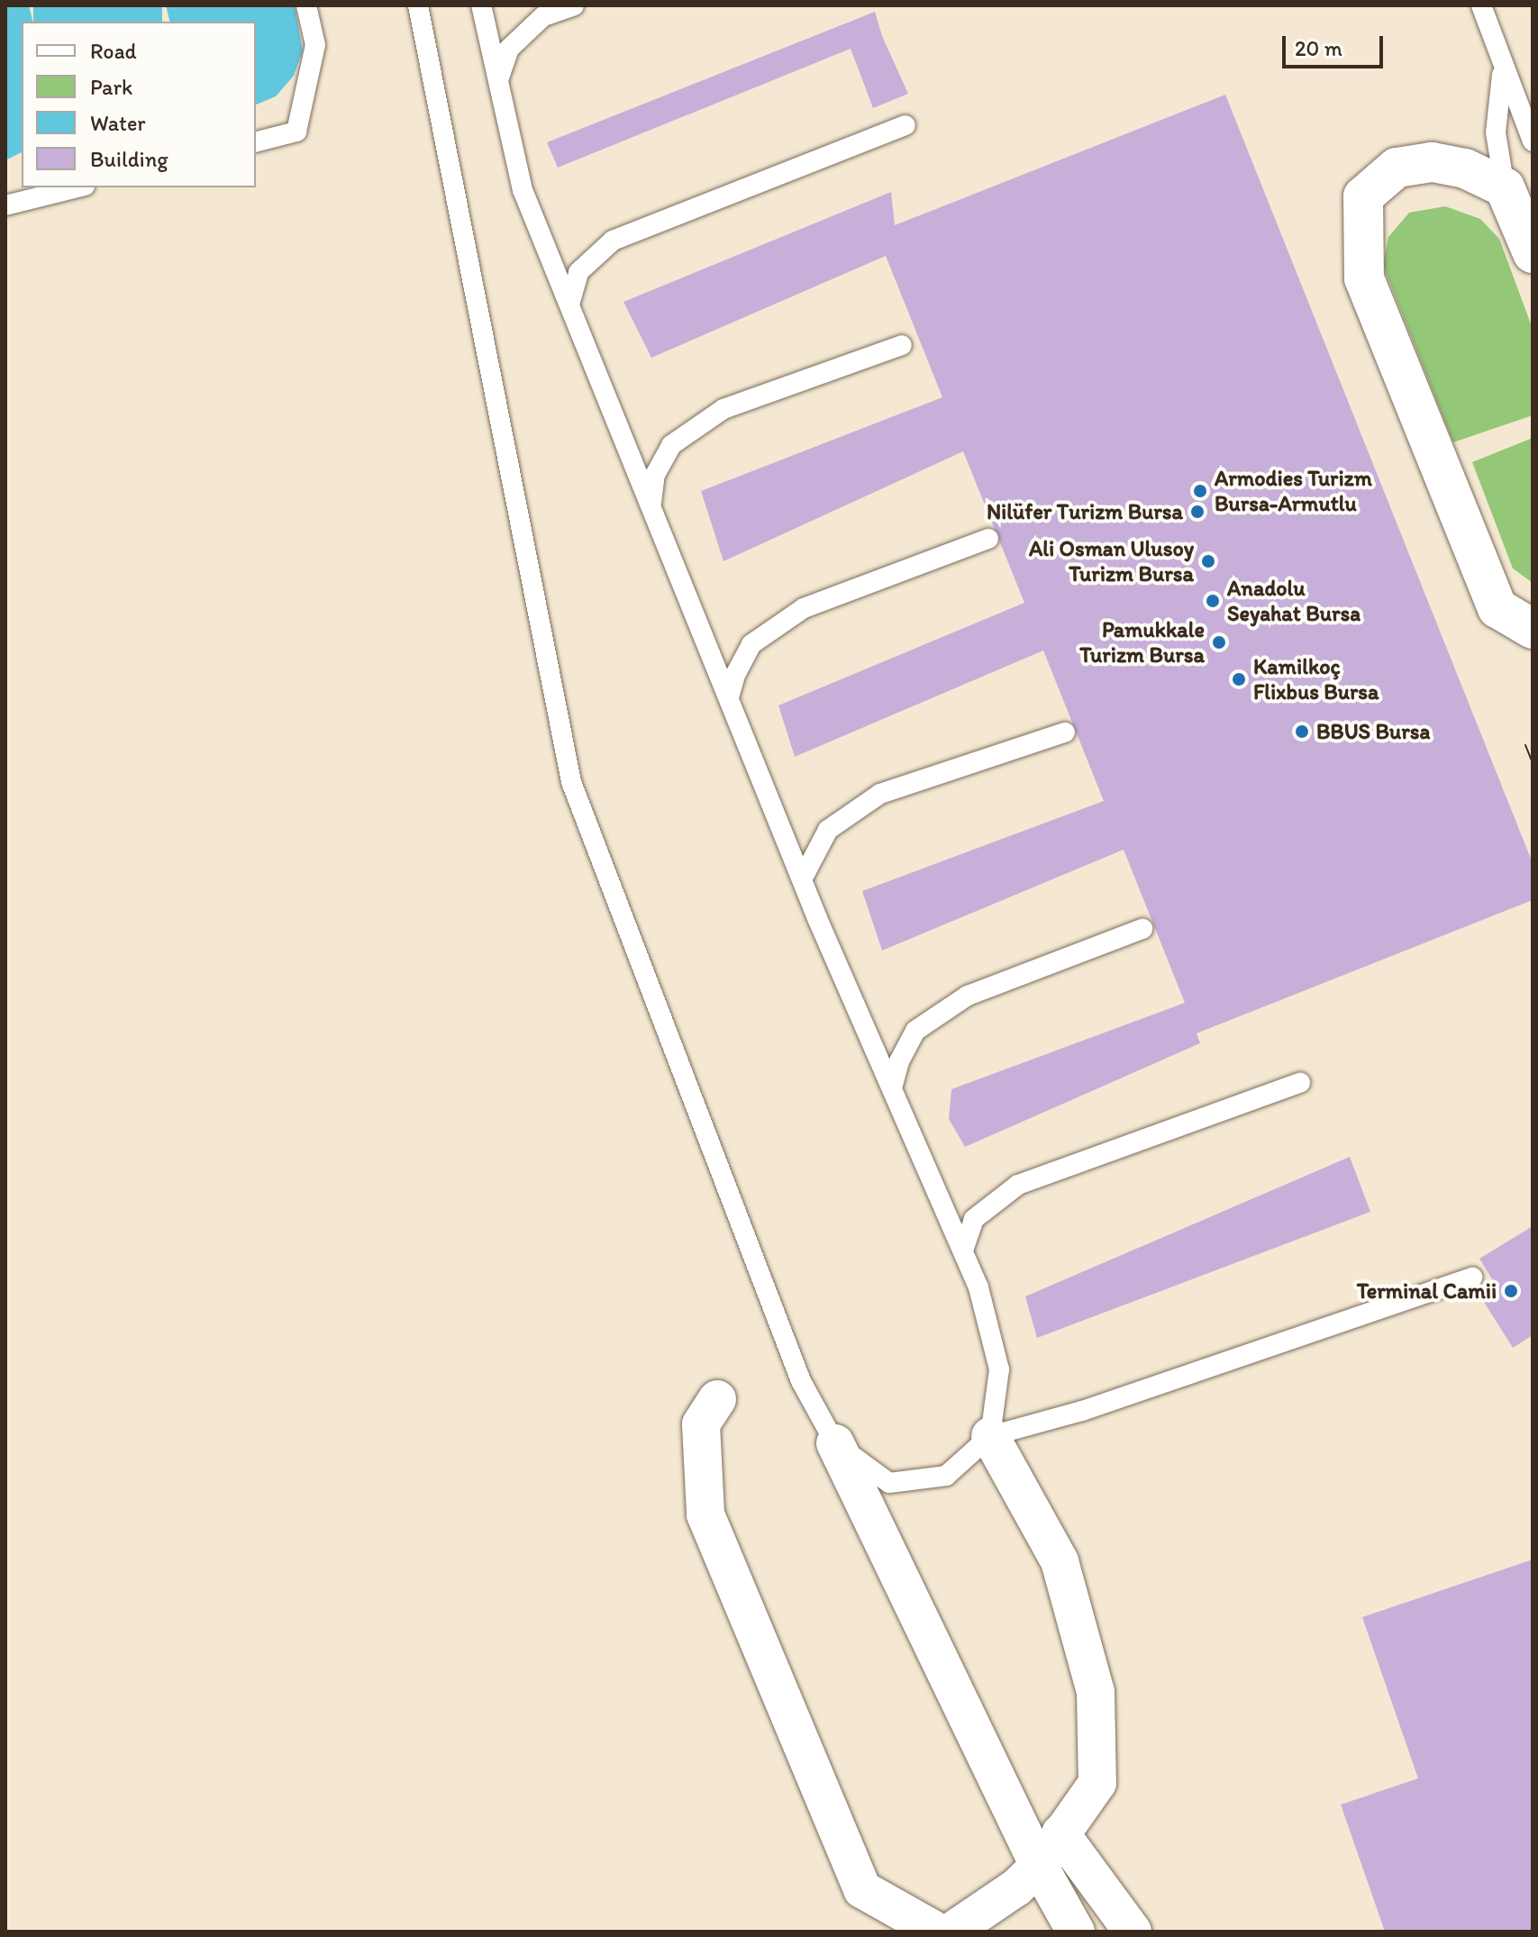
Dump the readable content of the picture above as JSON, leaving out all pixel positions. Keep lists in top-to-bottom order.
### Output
{
  "places": [
    "Armodies Turizm Bursa-Armutlu",
    "Nilüfer Turizm Bursa",
    "Ali Osman Ulusoy Turizm Bursa",
    "Anadolu Seyahat Bursa",
    "Pamukkale Turizm Bursa",
    "Kamilkoç Flixbus Bursa",
    "BBUS Bursa",
    "Terminal Camii"
  ],
  "legend": [
    "Road",
    "Park",
    "Water",
    "Building"
  ],
  "scale_bar": "20 m"
}
